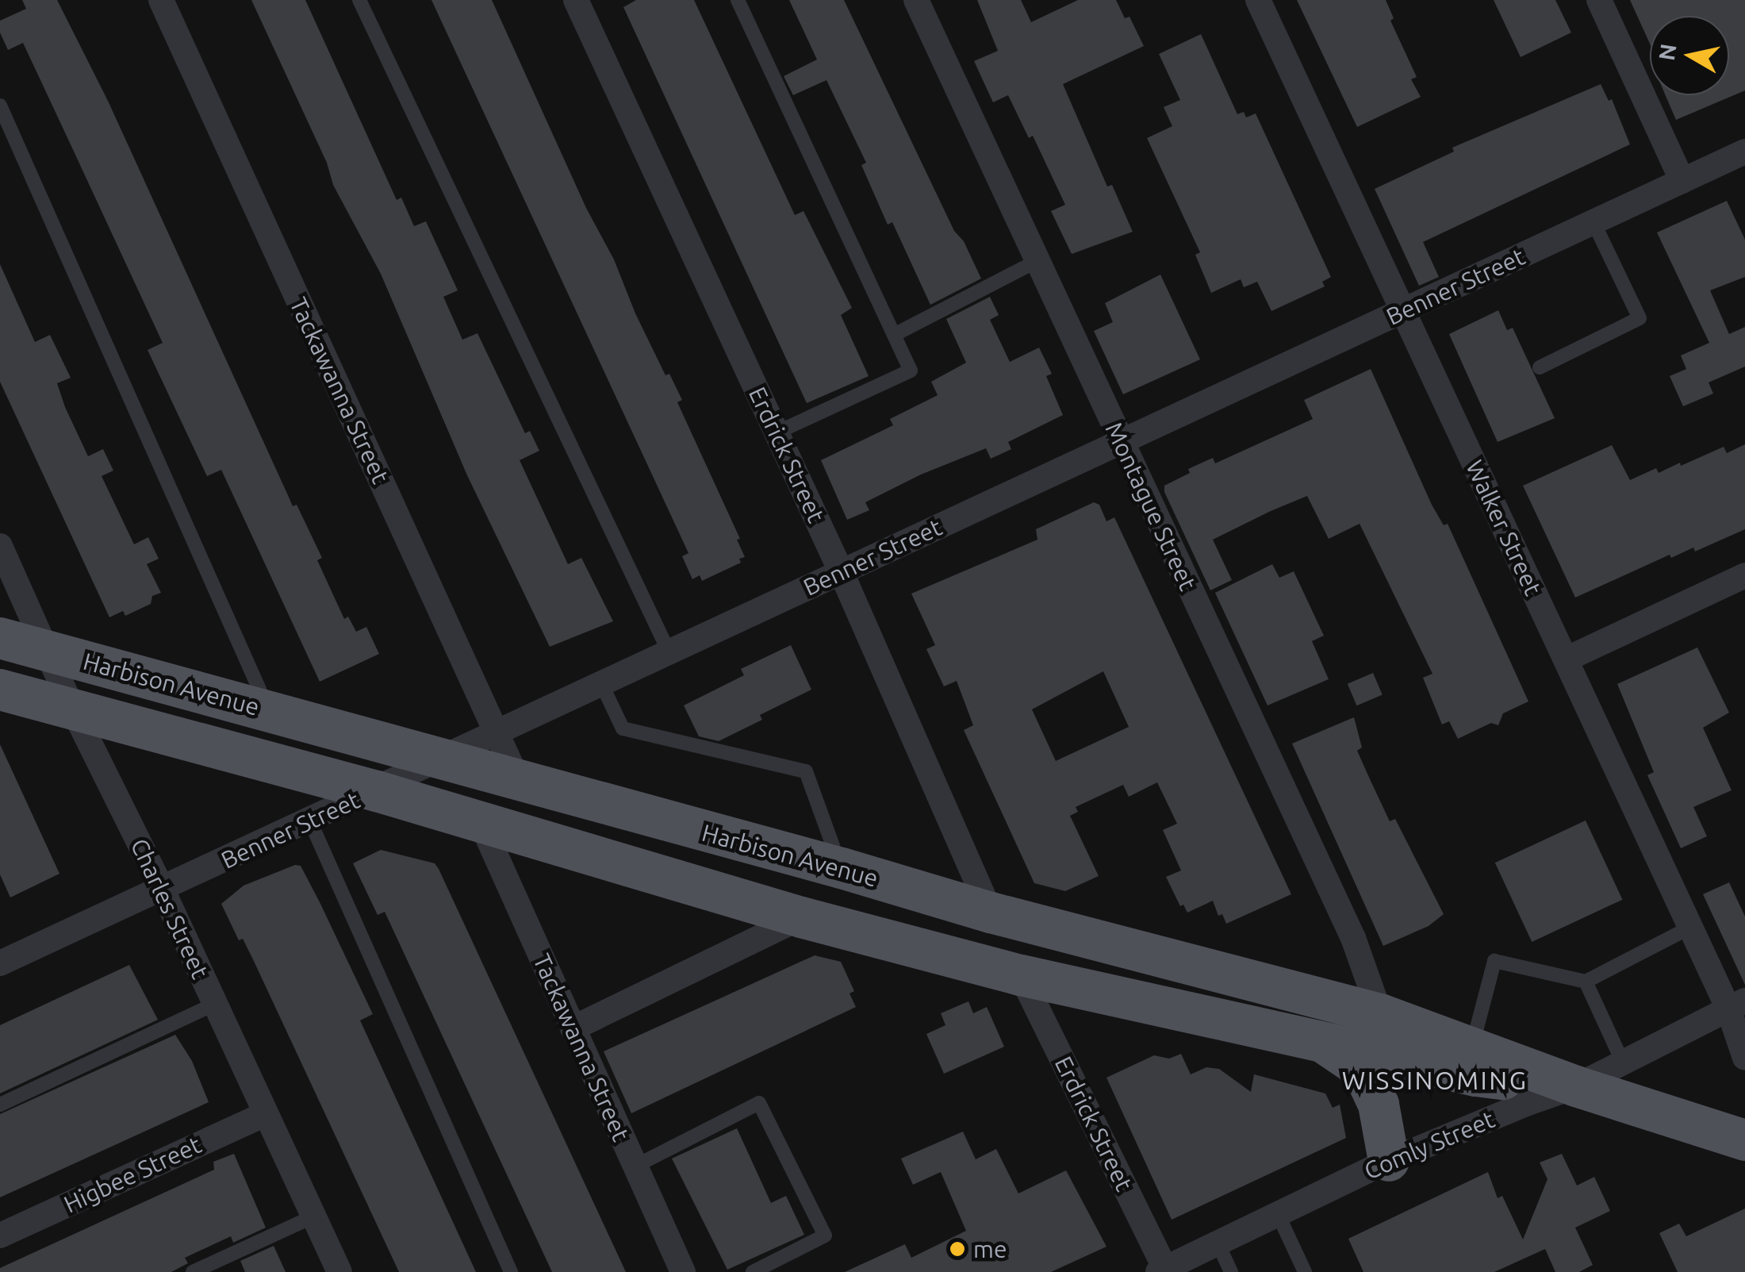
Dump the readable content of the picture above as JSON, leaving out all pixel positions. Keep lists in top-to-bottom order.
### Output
{
  "streets": {
    "main road": ["Harbison Avenue"],
    "street": [
      "Benner Street",
      "Tackawanna Street",
      "Erdrick Street",
      "Montague Street",
      "Walker Street",
      "Charles Street",
      "Comly Street",
      "Higbee Street"
    ]
  },
  "crossings": [
    ["Benner Street", "Tackawanna Street"],
    ["Benner Street", "Erdrick Street"],
    ["Benner Street", "Montague Street"],
    ["Benner Street", "Walker Street"],
    ["Benner Street", "Harbison Avenue"],
    ["Benner Street", "Charles Street"],
    ["Tackawanna Street", "Harbison Avenue"],
    ["Erdrick Street", "Harbison Avenue"],
    ["Erdrick Street", "Comly Street"],
    ["Montague Street", "Harbison Avenue"],
    ["Walker Street", "Comly Street"],
    ["Harbison Avenue", "Charles Street"],
    ["Harbison Avenue", "Comly Street"],
    ["Charles Street", "Higbee Street"]
  ],
  "districts": ["WISSINOMING"],
  "places": ["me"],
  "north": "left"
}
